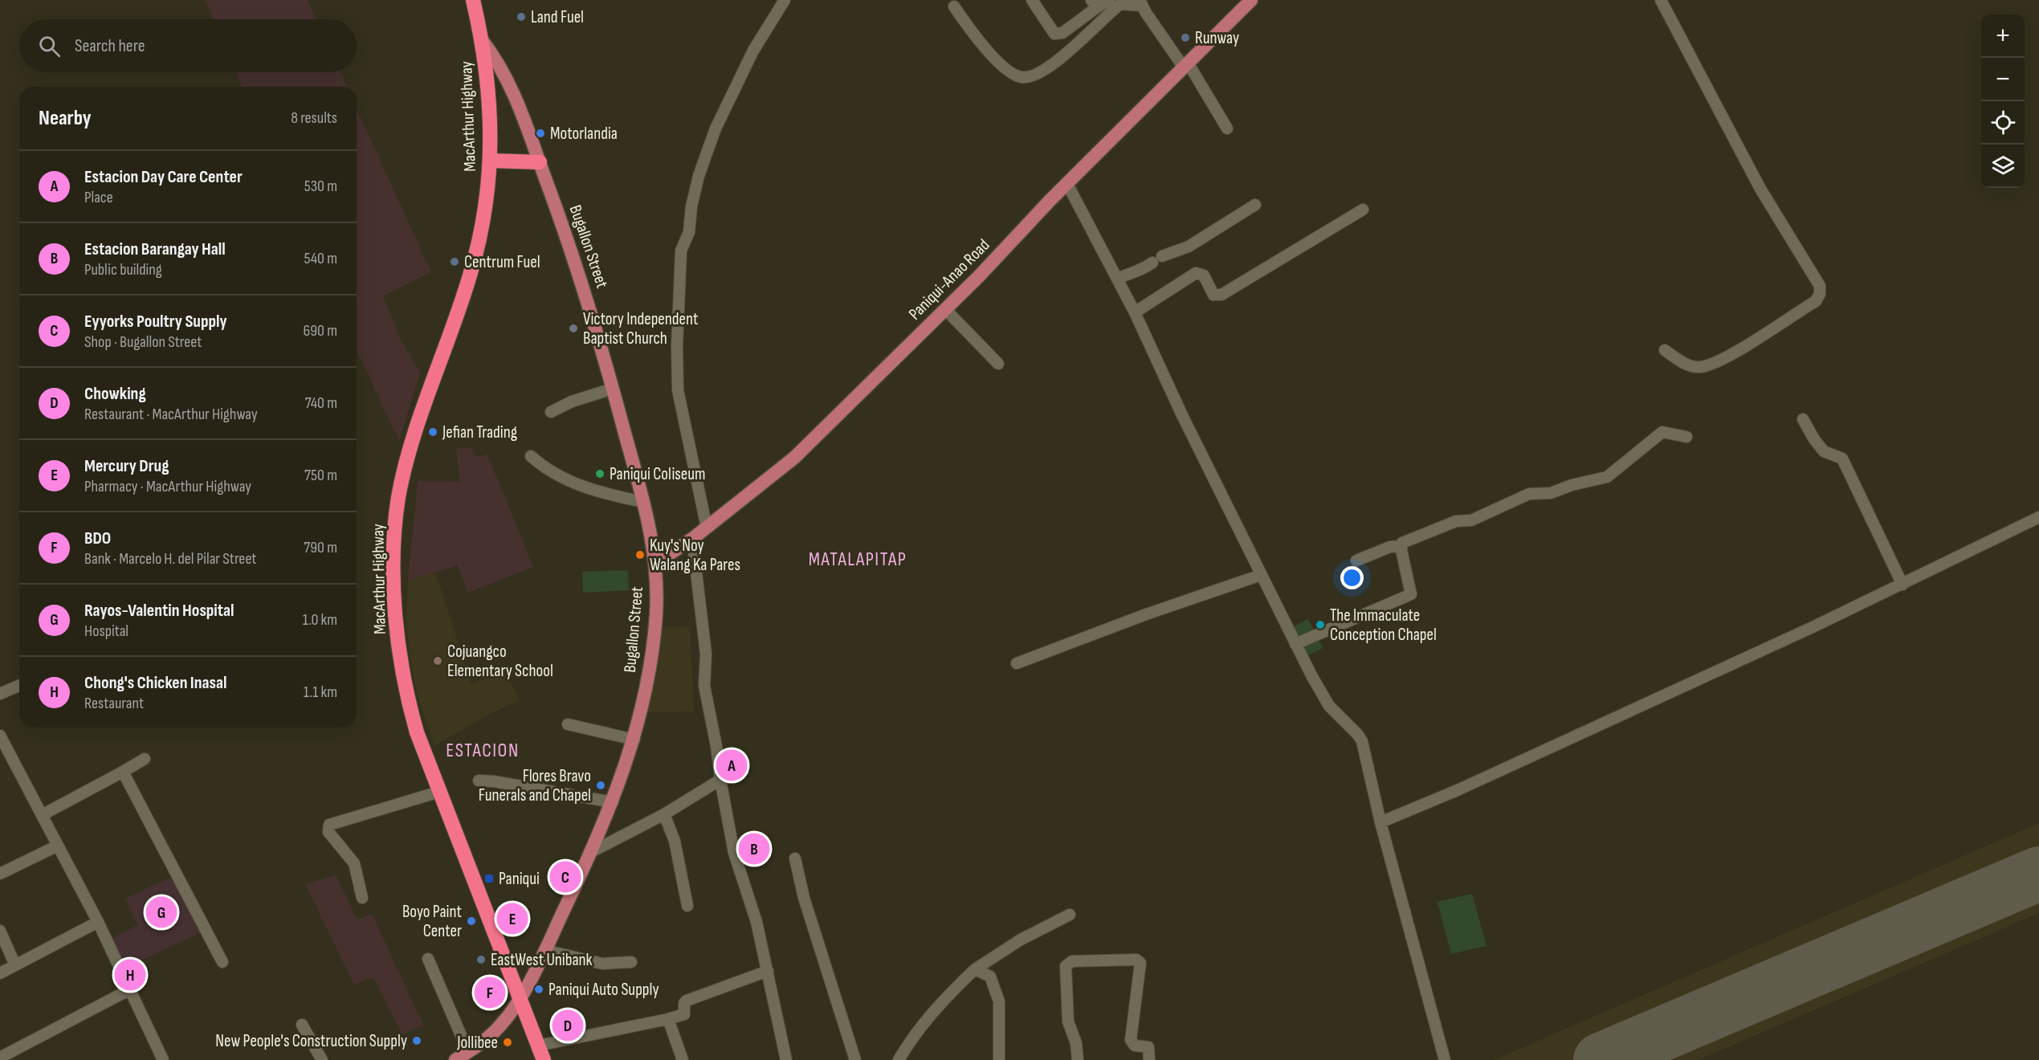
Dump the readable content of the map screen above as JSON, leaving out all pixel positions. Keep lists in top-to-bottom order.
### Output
{
  "streets": {
    "highway": ["MacArthur Highway"],
    "main road": ["Bugallon Street", "Paniqui-Anao Road"]
  },
  "crossings": [
    ["MacArthur Highway", "Bugallon Street"],
    ["Bugallon Street", "Paniqui-Anao Road"]
  ],
  "districts": ["MATALAPITAP", "ESTACION"],
  "places": {
    "other": [
      "Land Fuel",
      "Runway",
      "Motorlandia",
      "Centrum Fuel",
      "Victory Independent Baptist Church",
      "Jefian Trading",
      "Paniqui Coliseum",
      "Kuy's Noy Walang Ka Pares",
      "The Immaculate Conception Chapel",
      "Cojuangco Elementary School",
      "Flores Bravo Funerals and Chapel",
      "Boyo Paint Center",
      "EastWest Unibank",
      "Paniqui Auto Supply",
      "New People's Construction Supply",
      "Jollibee"
    ],
    "transit": ["Paniqui"]
  },
  "page": {
    "map_buttons": ["+", "−"],
    "search": "Search here",
    "heading": ["Nearby", "8 results"],
    "list": [
      {
        "mark": "A",
        "name": "Estacion Day Care Center",
        "note": "Place",
        "value": "530 m"
      },
      {
        "mark": "B",
        "name": "Estacion Barangay Hall",
        "note": "Public building",
        "value": "540 m"
      },
      {
        "mark": "C",
        "name": "Eyyorks Poultry Supply",
        "note": "Shop · Bugallon Street",
        "value": "690 m"
      },
      {
        "mark": "D",
        "name": "Chowking",
        "note": "Restaurant · MacArthur Highway",
        "value": "740 m"
      },
      {
        "mark": "E",
        "name": "Mercury Drug",
        "note": "Pharmacy · MacArthur Highway",
        "value": "750 m"
      },
      {
        "mark": "F",
        "name": "BDO",
        "note": "Bank · Marcelo H. del Pilar Street",
        "value": "790 m"
      },
      {
        "mark": "G",
        "name": "Rayos-Valentin Hospital",
        "note": "Hospital",
        "value": "1.0 km"
      },
      {
        "mark": "H",
        "name": "Chong's Chicken Inasal",
        "note": "Restaurant",
        "value": "1.1 km"
      }
    ],
    "pins": [
      "A",
      "B",
      "C",
      "G",
      "E",
      "H",
      "F",
      "D"
    ]
  }
}
